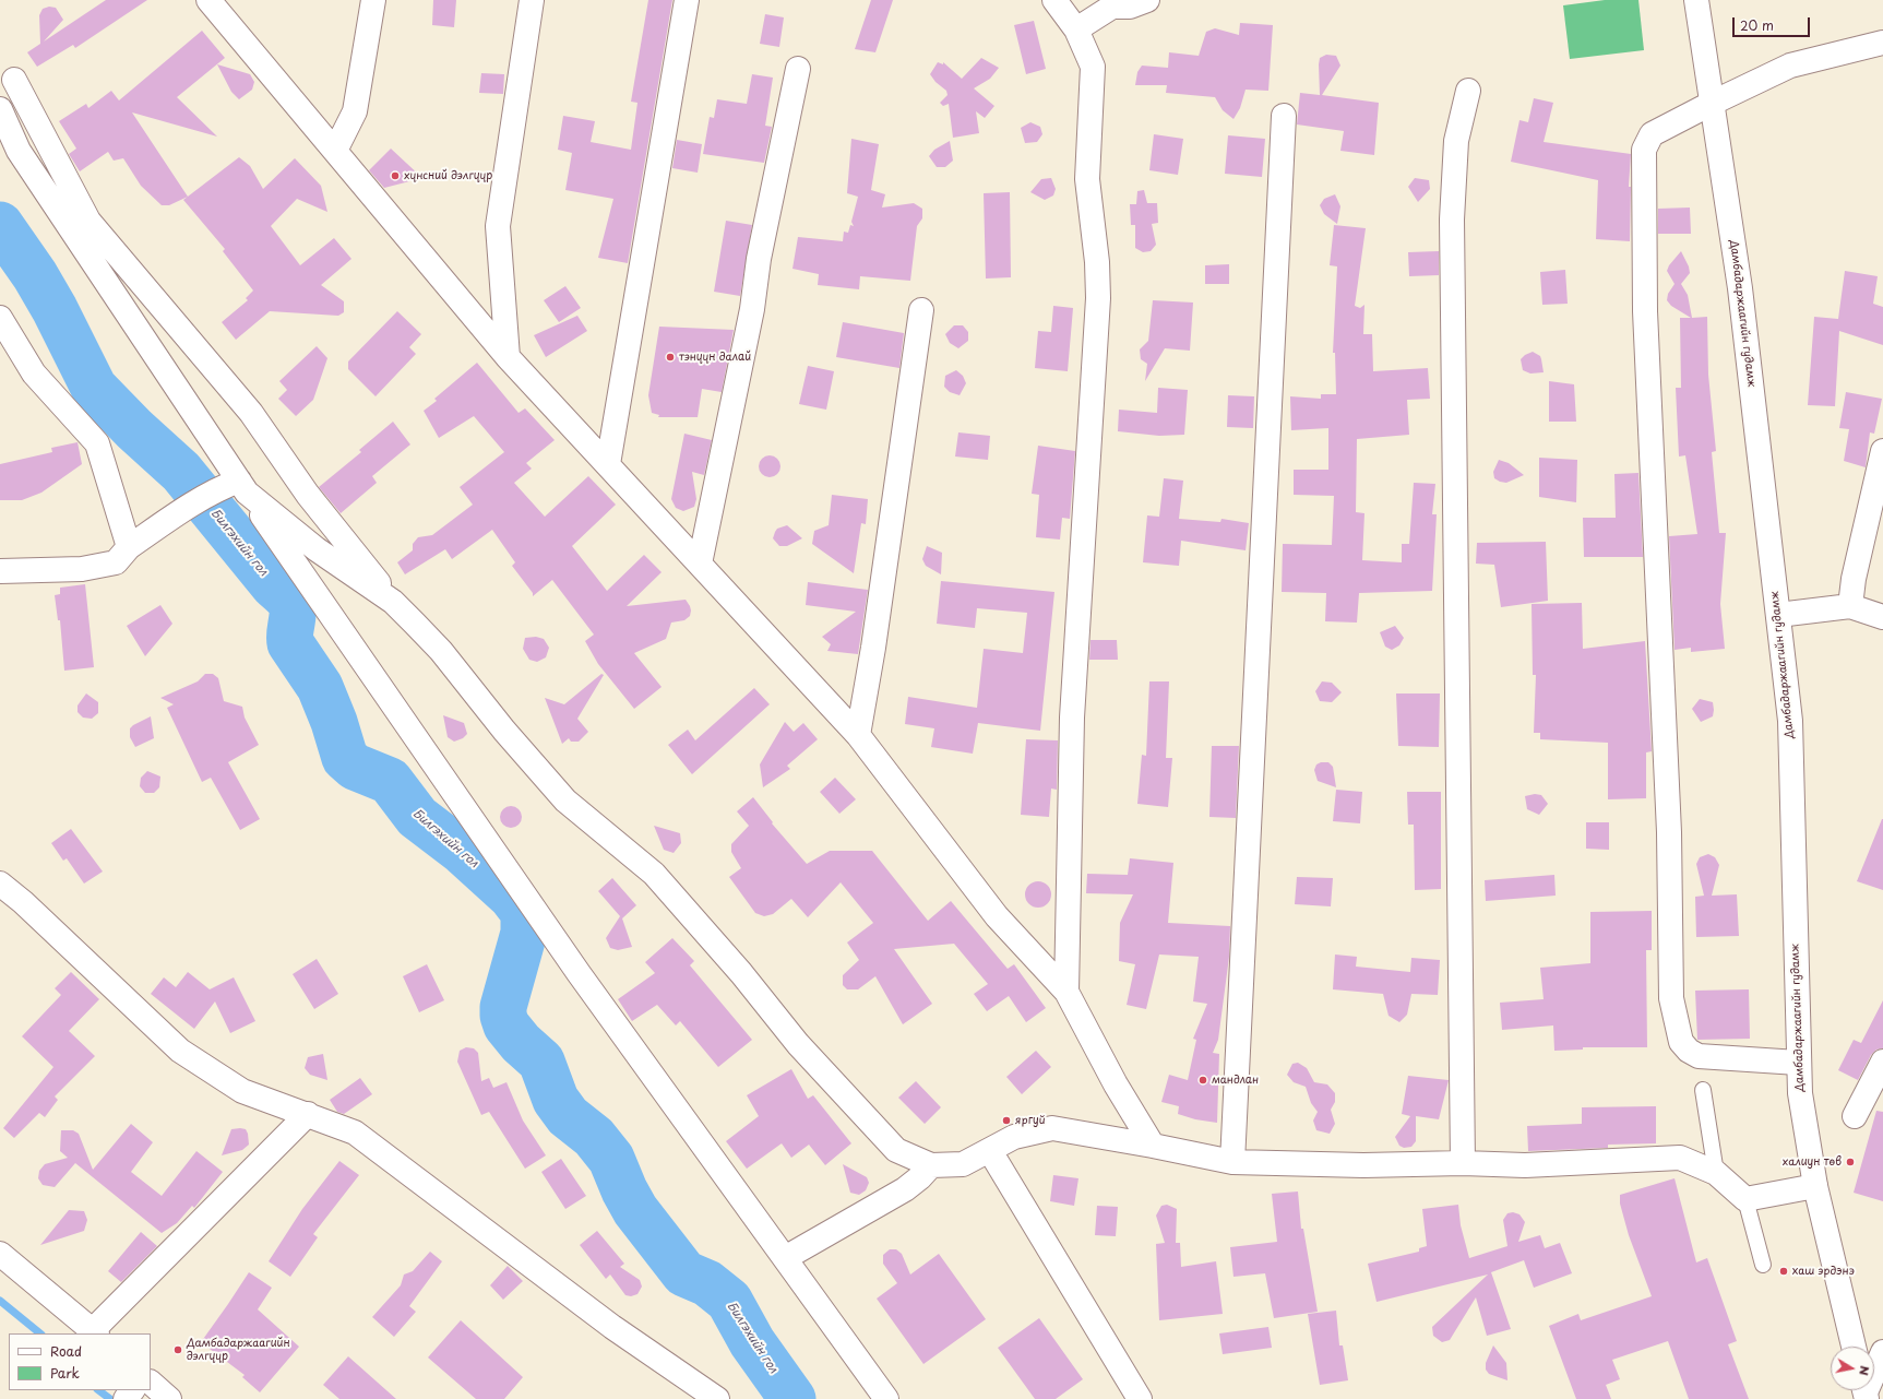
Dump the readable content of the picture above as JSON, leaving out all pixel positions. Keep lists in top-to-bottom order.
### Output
{
  "streets": {
    "street": ["Дамбадаржаагийн гудамж"]
  },
  "water": ["Билгэхийн гол"],
  "places": [
    "хүнсний дэлгүүр",
    "тэнүүн далай",
    "мандлан",
    "яргуй",
    "халиун төв",
    "хаш эрдэнэ",
    "Дамбадаржаагийн дэлгүүр"
  ],
  "legend": ["Road", "Park"],
  "scale_bar": "20 m",
  "north": "right"
}
